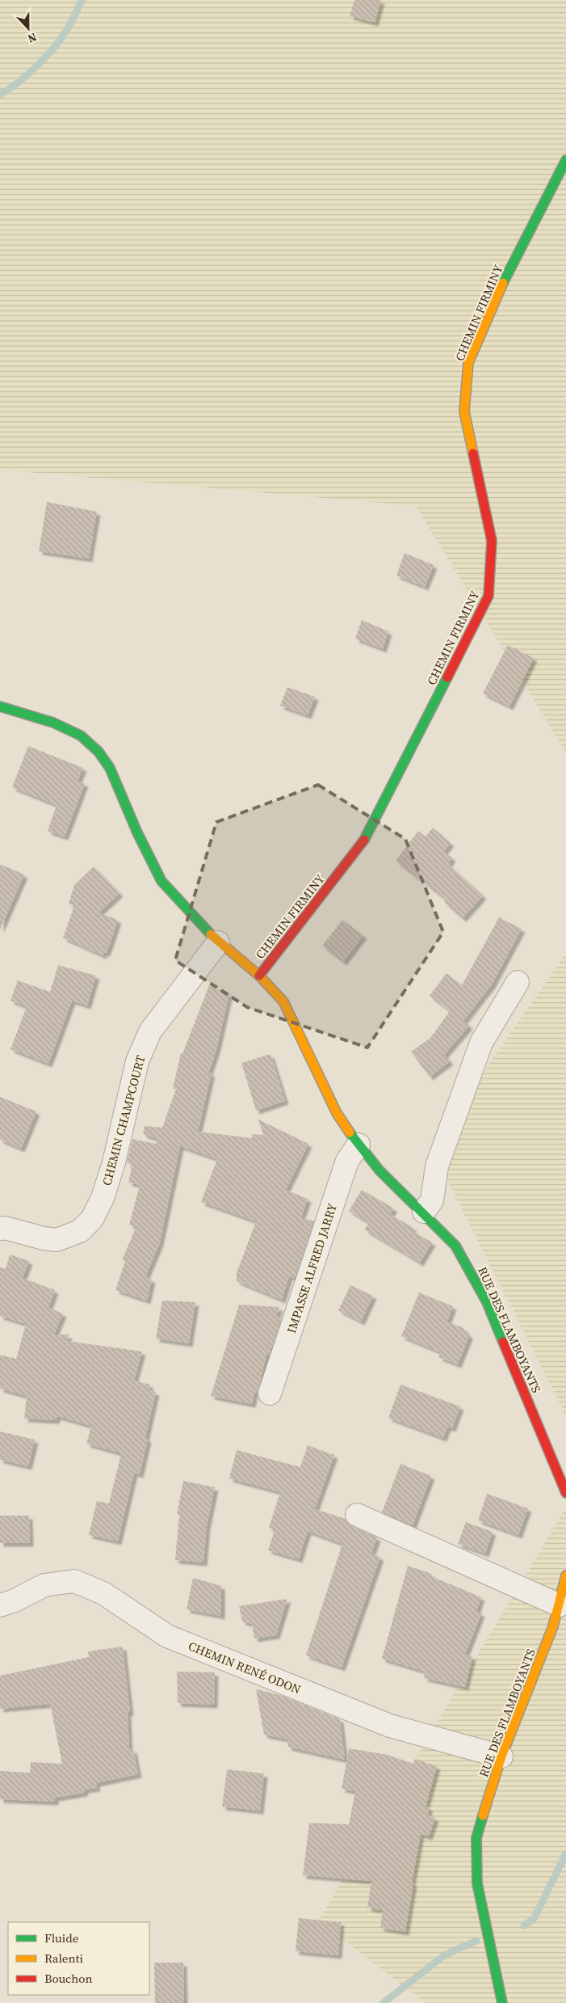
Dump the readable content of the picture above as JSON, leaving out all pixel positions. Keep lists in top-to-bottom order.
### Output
{
  "streets": {
    "main road": ["CHEMIN FIRMINY", "RUE DES FLAMBOYANTS"],
    "street": ["CHEMIN CHAMPCOURT", "IMPASSE ALFRED JARRY", "CHEMIN RENÉ ODON"]
  },
  "crossings": [
    ["CHEMIN FIRMINY", "RUE DES FLAMBOYANTS"],
    ["CHEMIN CHAMPCOURT", "RUE DES FLAMBOYANTS"],
    ["IMPASSE ALFRED JARRY", "RUE DES FLAMBOYANTS"],
    ["RUE DES FLAMBOYANTS", "CHEMIN RENÉ ODON"]
  ],
  "legend": ["Fluide", "Ralenti", "Bouchon"],
  "north": "bottom"
}
